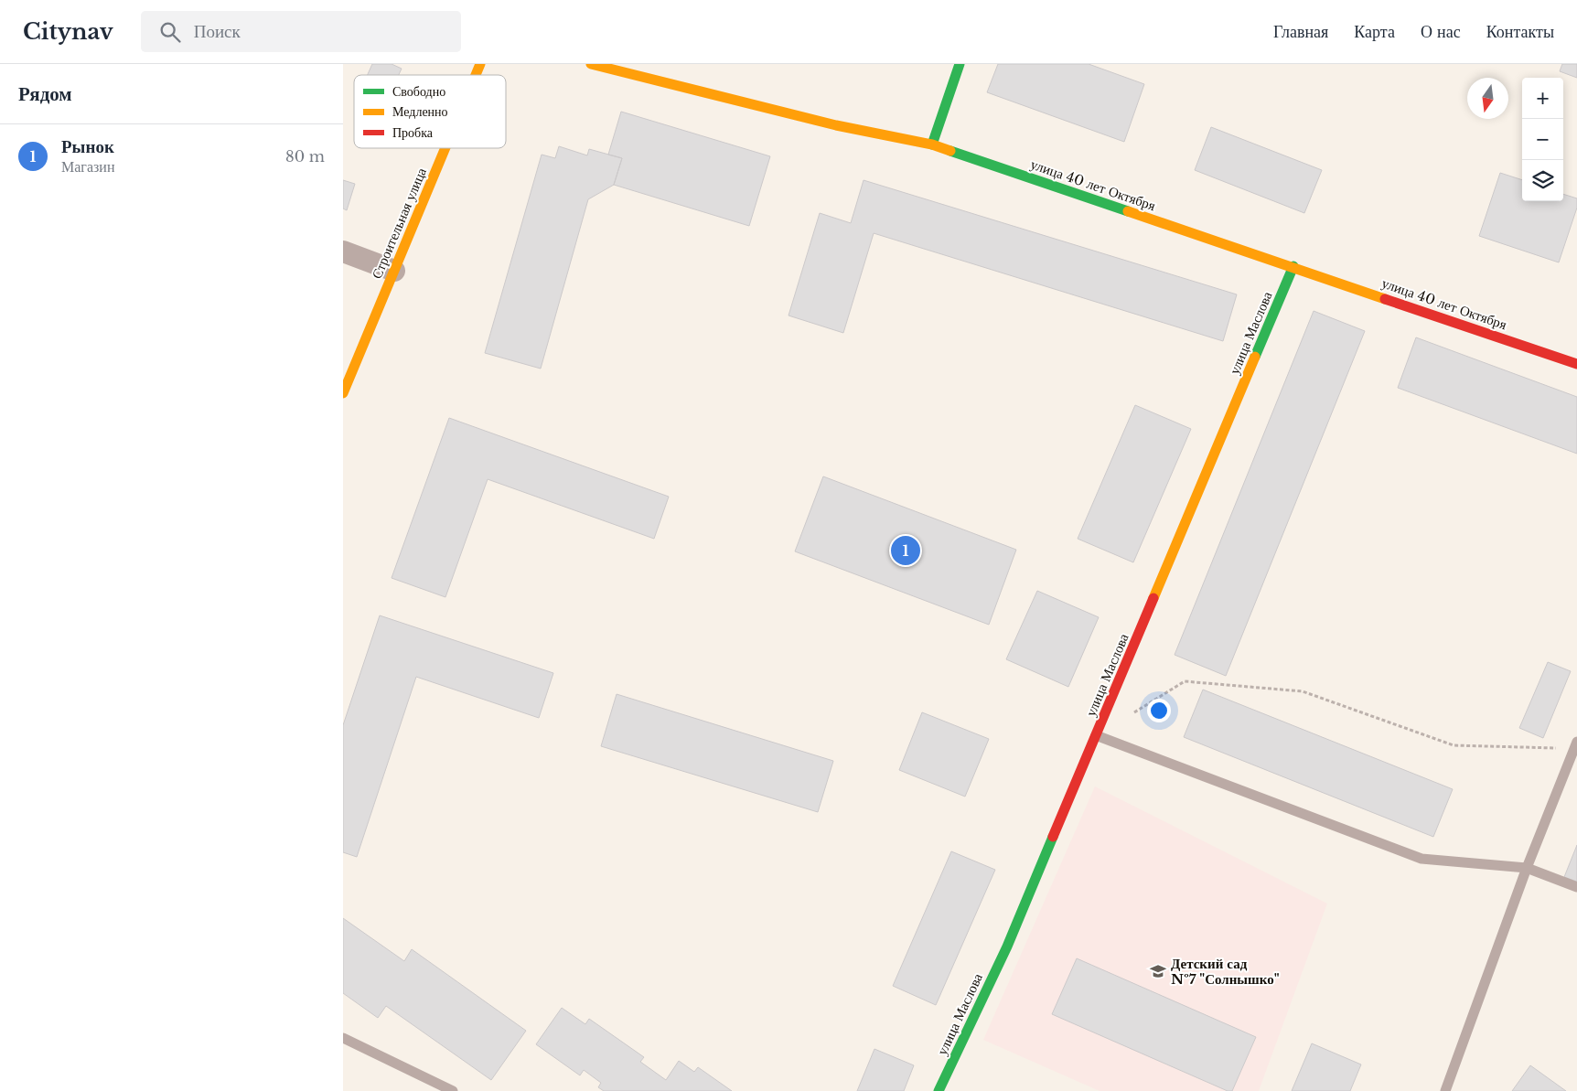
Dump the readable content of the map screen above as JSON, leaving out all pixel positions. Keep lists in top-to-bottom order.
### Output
{
  "streets": {
    "street": ["улица 40 лет Октября", "Строительная улица", "улица Маслова"]
  },
  "crossings": [
    ["улица 40 лет Октября", "улица Маслова"]
  ],
  "places": {
    "school or university": ["Детский сад №7 \"Солнышко\""]
  },
  "legend": ["Свободно", "Медленно", "Пробка"],
  "north": "bottom",
  "page": {
    "header": "Citynav",
    "search": "Поиск",
    "nav": [
      "Главная",
      "Карта",
      "О нас",
      "Контакты"
    ],
    "heading": "Рядом",
    "map_buttons": ["+", "−"],
    "list": [
      {
        "mark": "1",
        "name": "Рынок",
        "note": "Магазин",
        "value": "80 m"
      }
    ],
    "pins": "1"
  }
}
